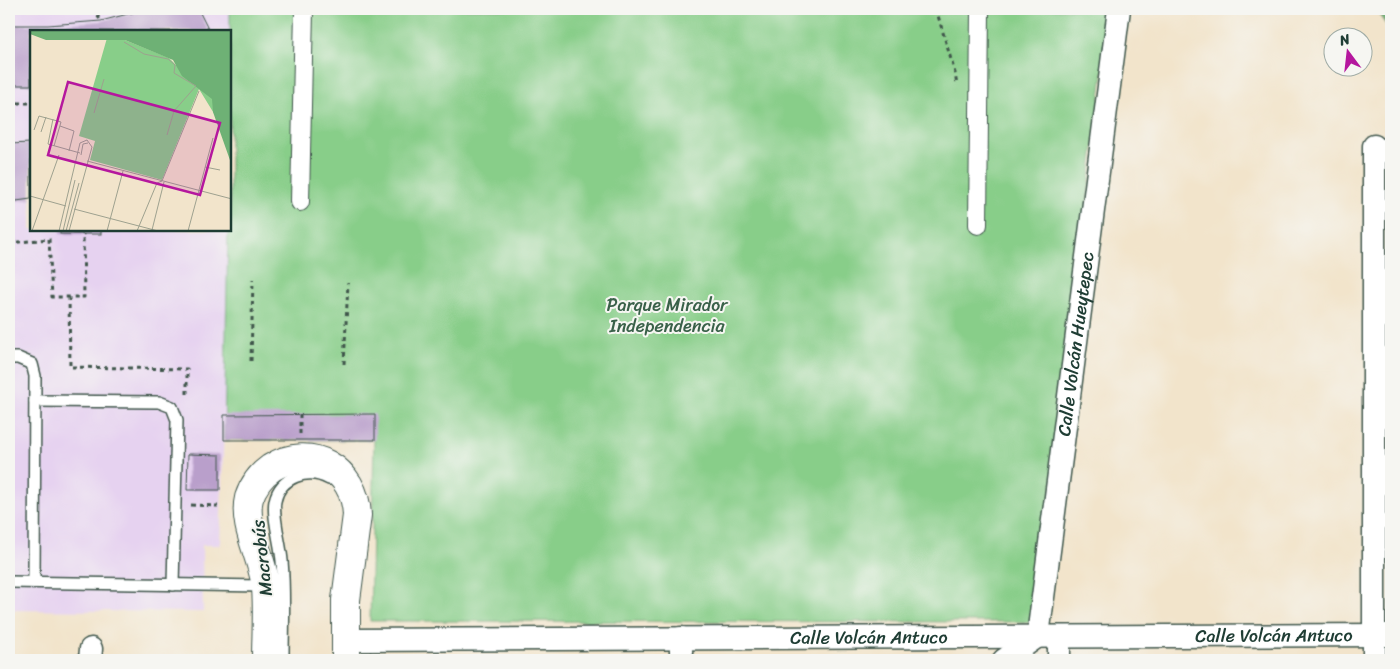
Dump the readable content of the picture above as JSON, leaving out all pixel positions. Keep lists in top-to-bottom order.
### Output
{
  "streets": {
    "street": ["Calle Volcán Hueytepec", "Calle Volcán Antuco"],
    "lane": ["Macrobús"]
  },
  "crossings": [
    ["Calle Volcán Hueytepec", "Calle Volcán Antuco"]
  ],
  "parks": ["Parque Mirador Independencia"],
  "north": "top"
}
